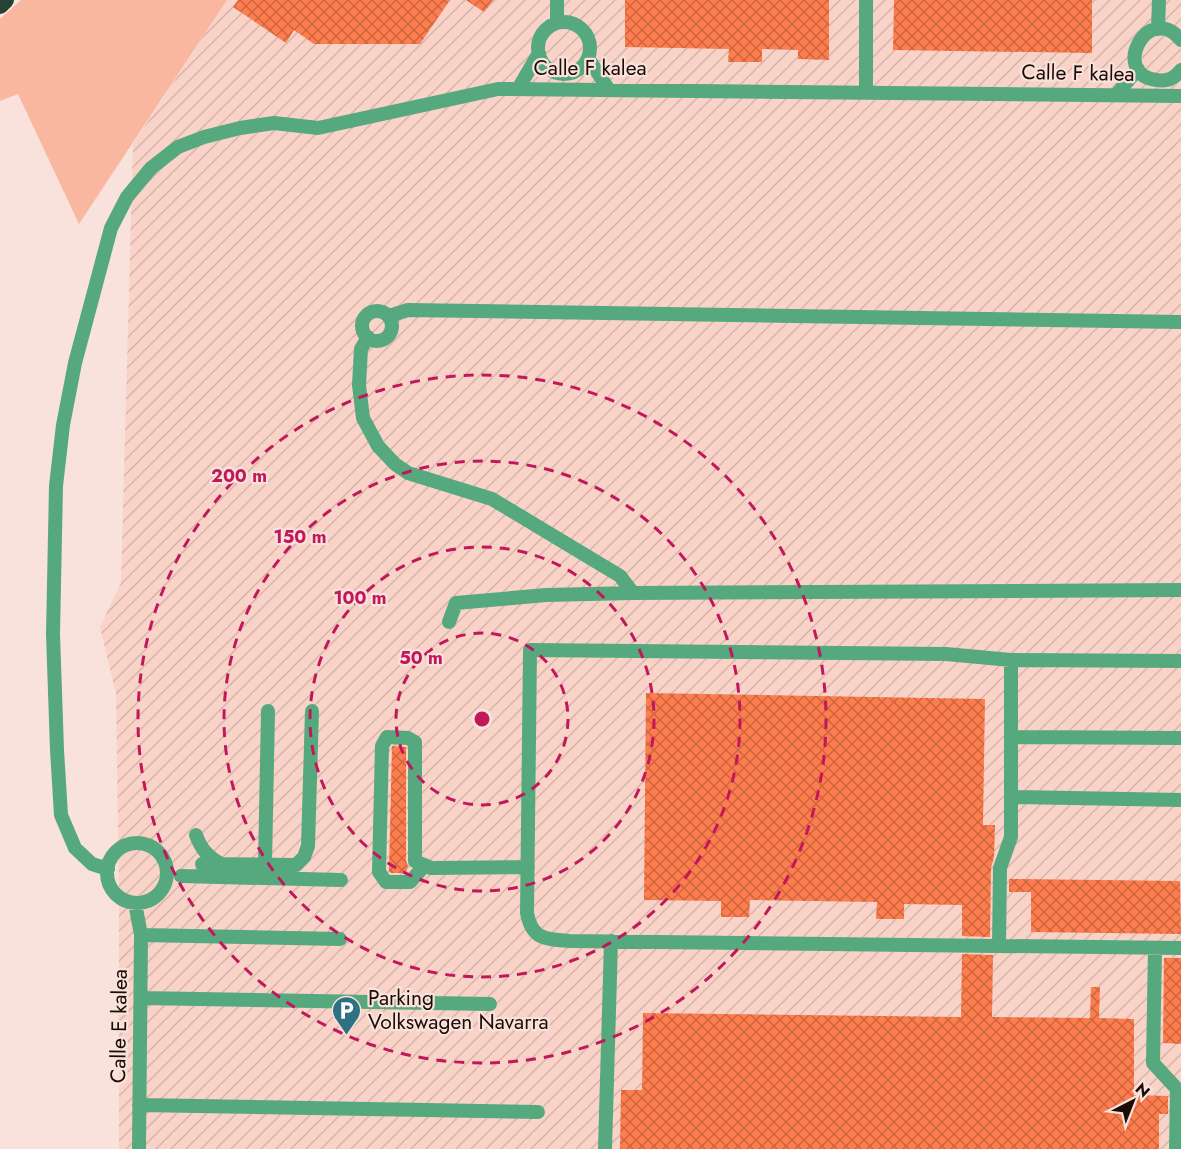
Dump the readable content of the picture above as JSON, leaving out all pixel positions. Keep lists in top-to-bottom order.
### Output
{
  "streets": {
    "street": ["Calle F kalea", "Calle E kalea"]
  },
  "crossings": [
    ["Calle F kalea", "Calle E kalea"]
  ],
  "places": {
    "parking": ["Parking Volkswagen Navarra"]
  },
  "north": "top right",
  "rings": [
    "200 m",
    "150 m",
    "100 m",
    "50 m"
  ]
}
